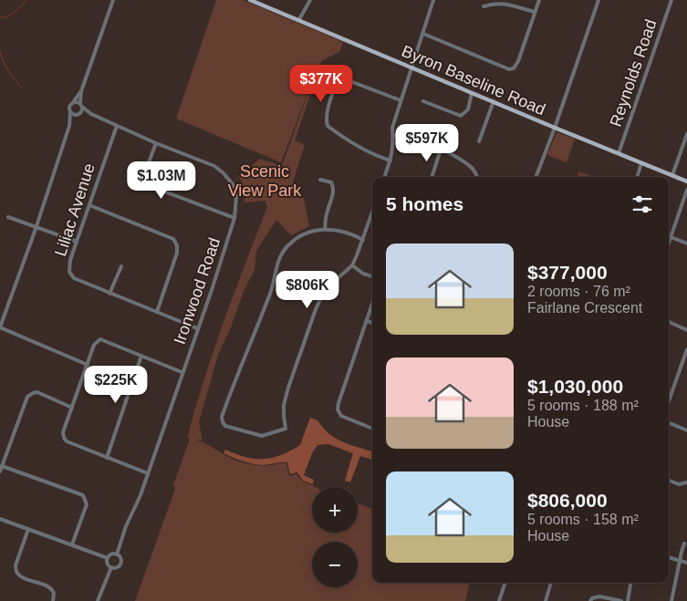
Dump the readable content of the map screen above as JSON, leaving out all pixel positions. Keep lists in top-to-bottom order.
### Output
{
  "streets": {
    "main road": ["Byron Baseline Road"],
    "street": ["Reynolds Road", "Liliac Avenue", "Ironwood Road"]
  },
  "crossings": [
    ["Reynolds Road", "Byron Baseline Road"],
    ["Liliac Avenue", "Ironwood Road"]
  ],
  "parks": ["Scenic View Park"],
  "page": {
    "price": [
      "$377K",
      "$597K",
      "$1.03M",
      "$806K",
      "$225K"
    ],
    "heading": "5 homes",
    "list": [
      {
        "name": "$377,000",
        "note": "2 rooms · 76 m² · Fairlane Crescent"
      },
      {
        "name": "$1,030,000",
        "note": "5 rooms · 188 m² · House"
      },
      {
        "name": "$806,000",
        "note": "5 rooms · 158 m² · House"
      }
    ],
    "map_buttons": ["+", "−"]
  }
}
